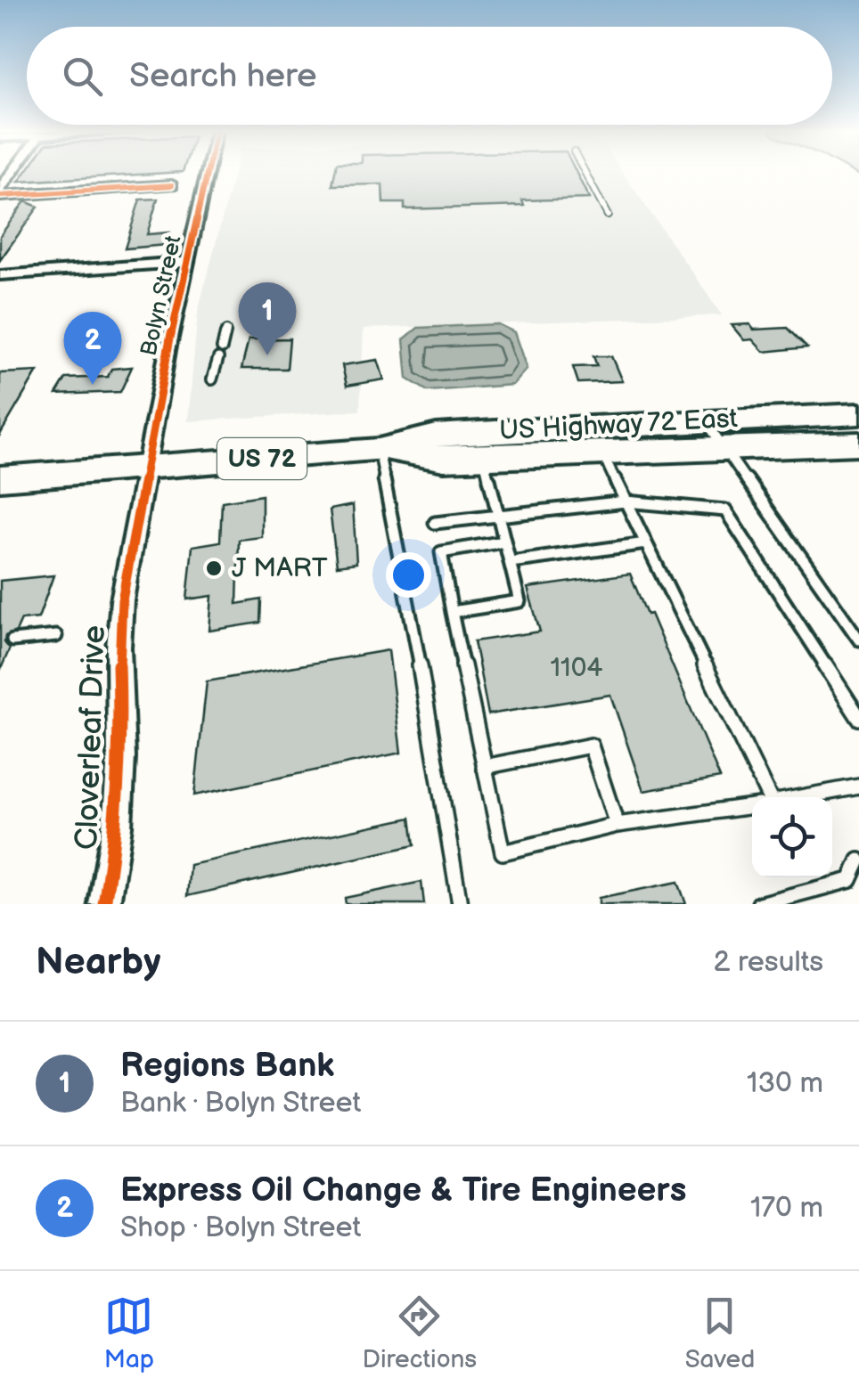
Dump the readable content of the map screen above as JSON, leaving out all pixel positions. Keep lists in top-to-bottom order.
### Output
{
  "streets": {
    "highway": ["US Highway 72 East", "US 72"],
    "street": ["Bolyn Street", "Cloverleaf Drive"]
  },
  "crossings": [
    ["Bolyn Street", "US Highway 72 East"],
    ["Bolyn Street", "Cloverleaf Drive"],
    ["US Highway 72 East", "Cloverleaf Drive"]
  ],
  "places": ["J MART"],
  "house_numbers": ["1104"],
  "page": {
    "search": "Search here",
    "pins": ["1", "2"],
    "heading": ["Nearby", "2 results"],
    "list": [
      {
        "mark": "1",
        "name": "Regions Bank",
        "note": "Bank · Bolyn Street",
        "value": "130 m"
      },
      {
        "mark": "2",
        "name": "Express Oil Change & Tire Engineers",
        "note": "Shop · Bolyn Street",
        "value": "170 m"
      }
    ],
    "nav": ["Map", "Directions", "Saved"]
  }
}
